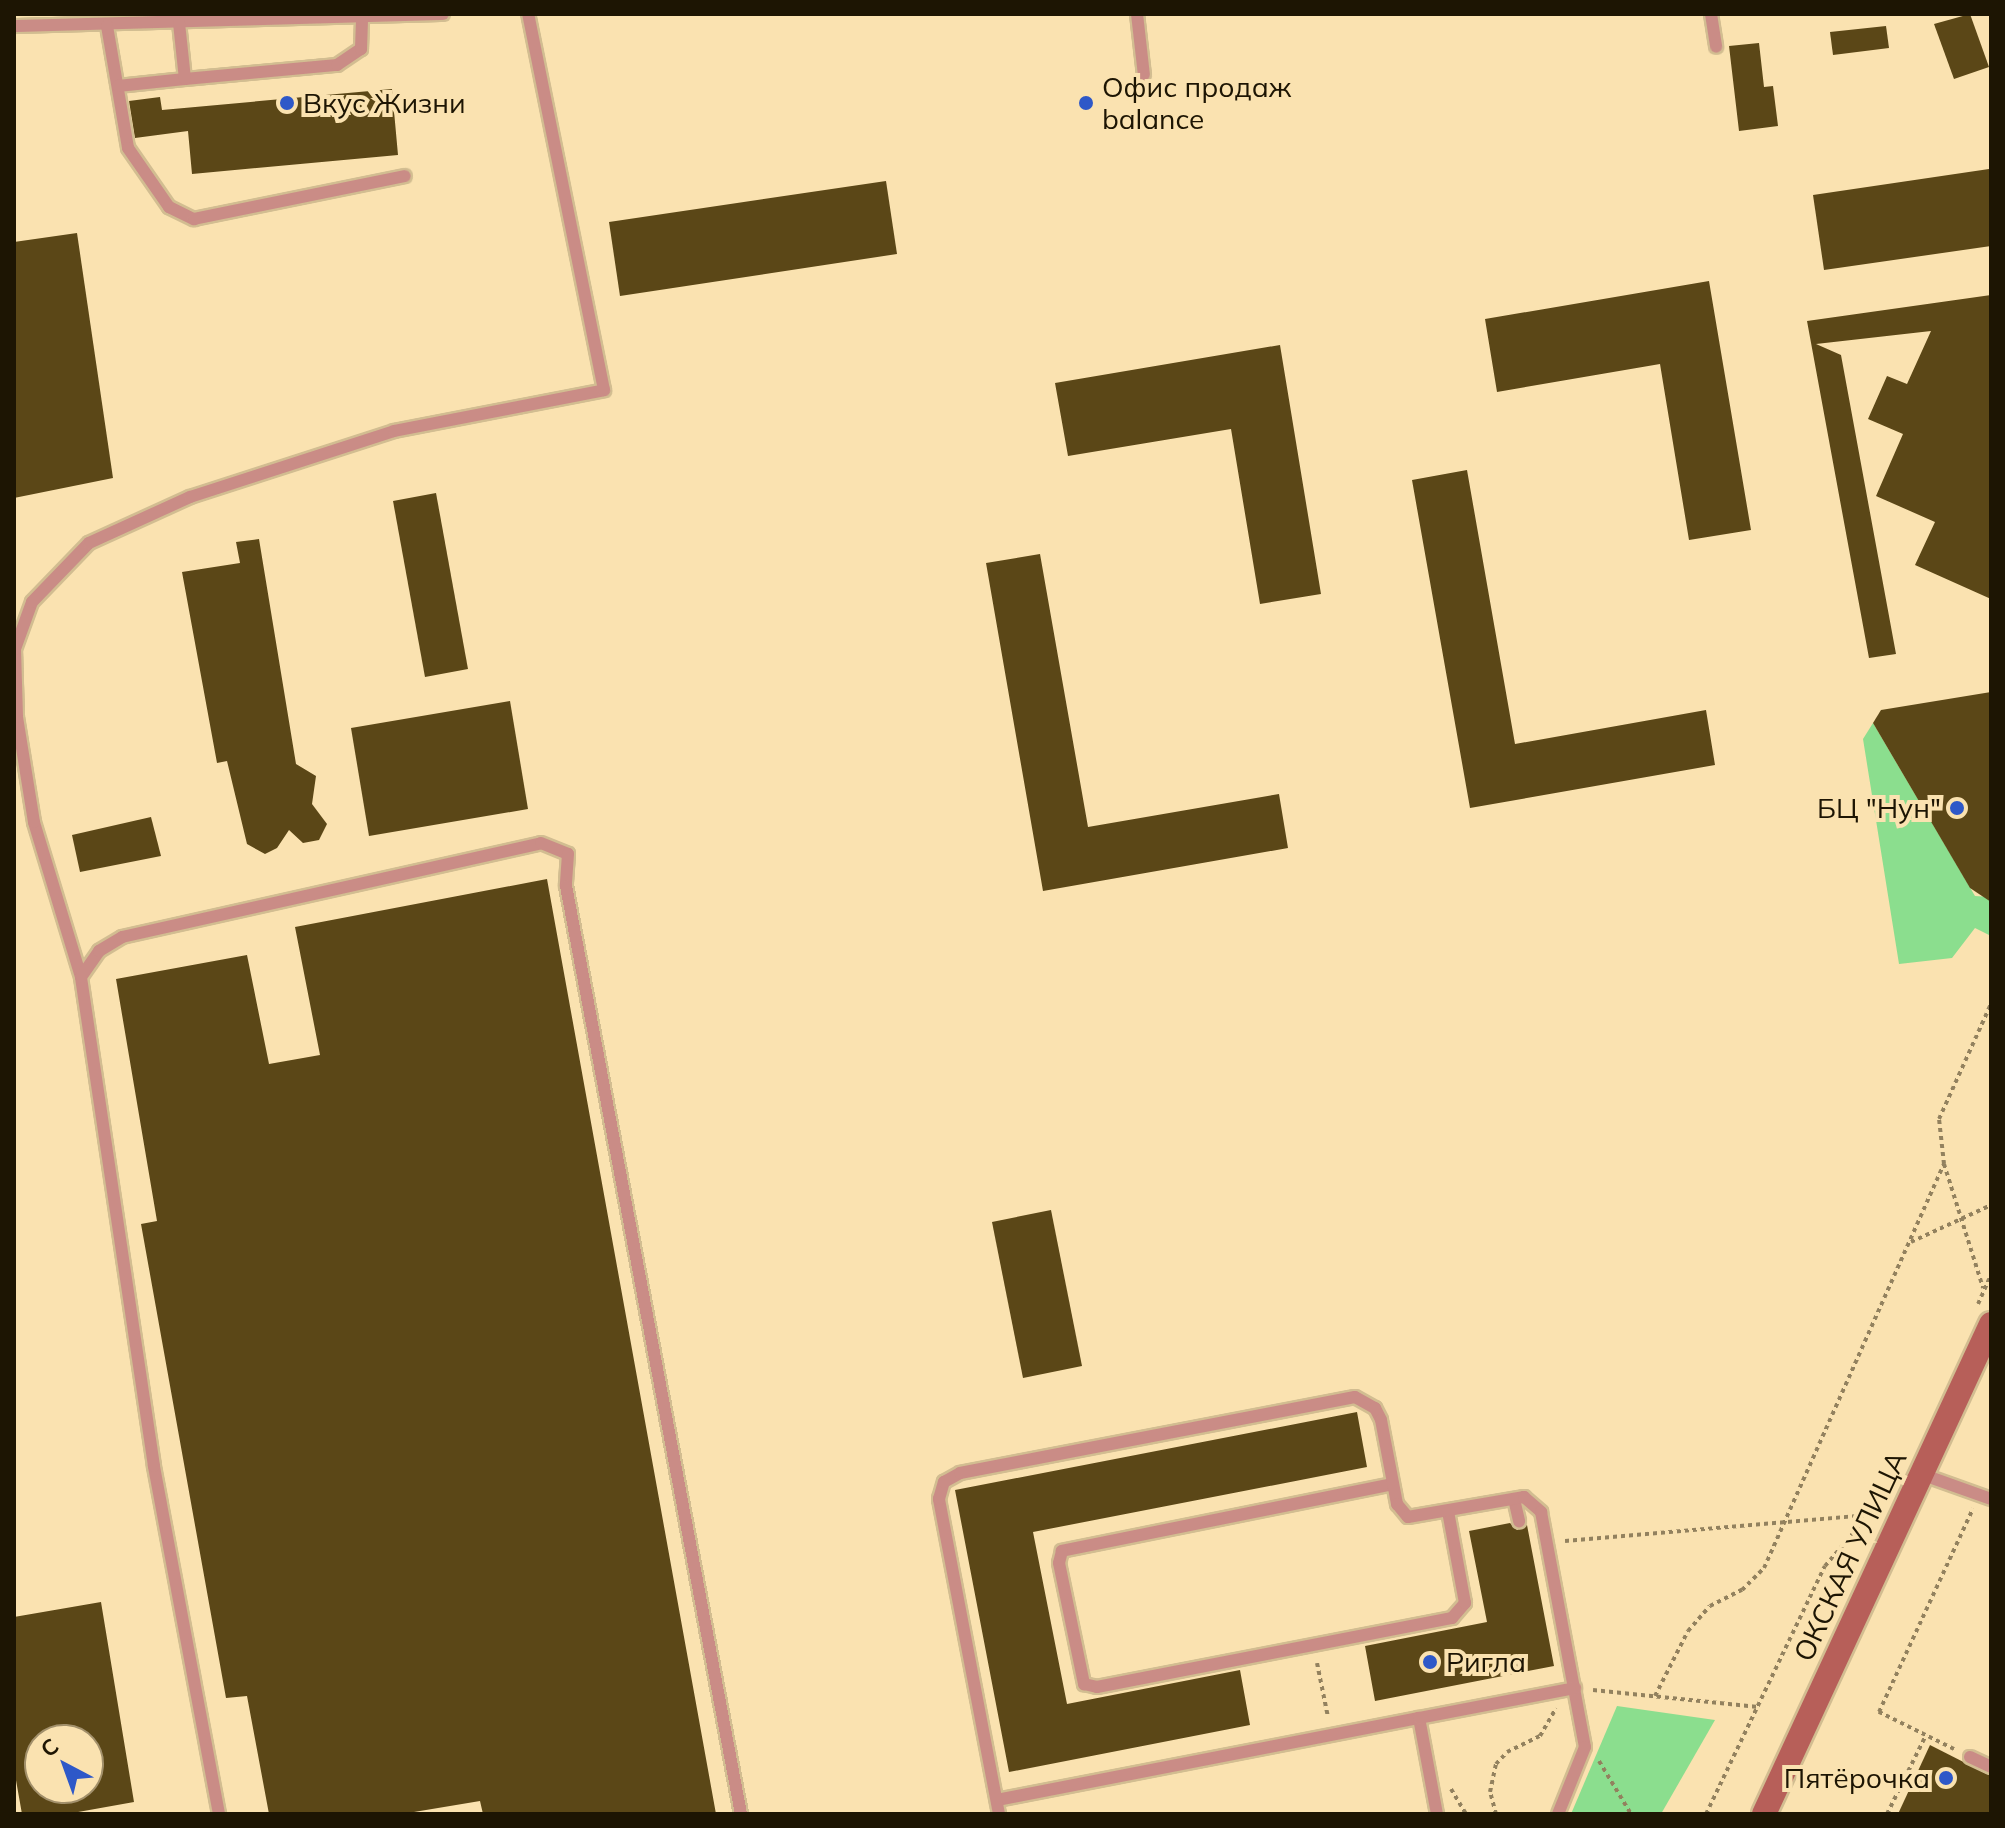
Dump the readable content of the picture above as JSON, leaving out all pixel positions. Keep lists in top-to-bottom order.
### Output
{
  "streets": {
    "main road": ["ОКСКАЯ УЛИЦА"]
  },
  "places": [
    "Вкус Жизни",
    "Офис продаж balance",
    "БЦ \"Нун\"",
    "Ригла",
    "Пятёрочка"
  ],
  "north": "top left"
}
